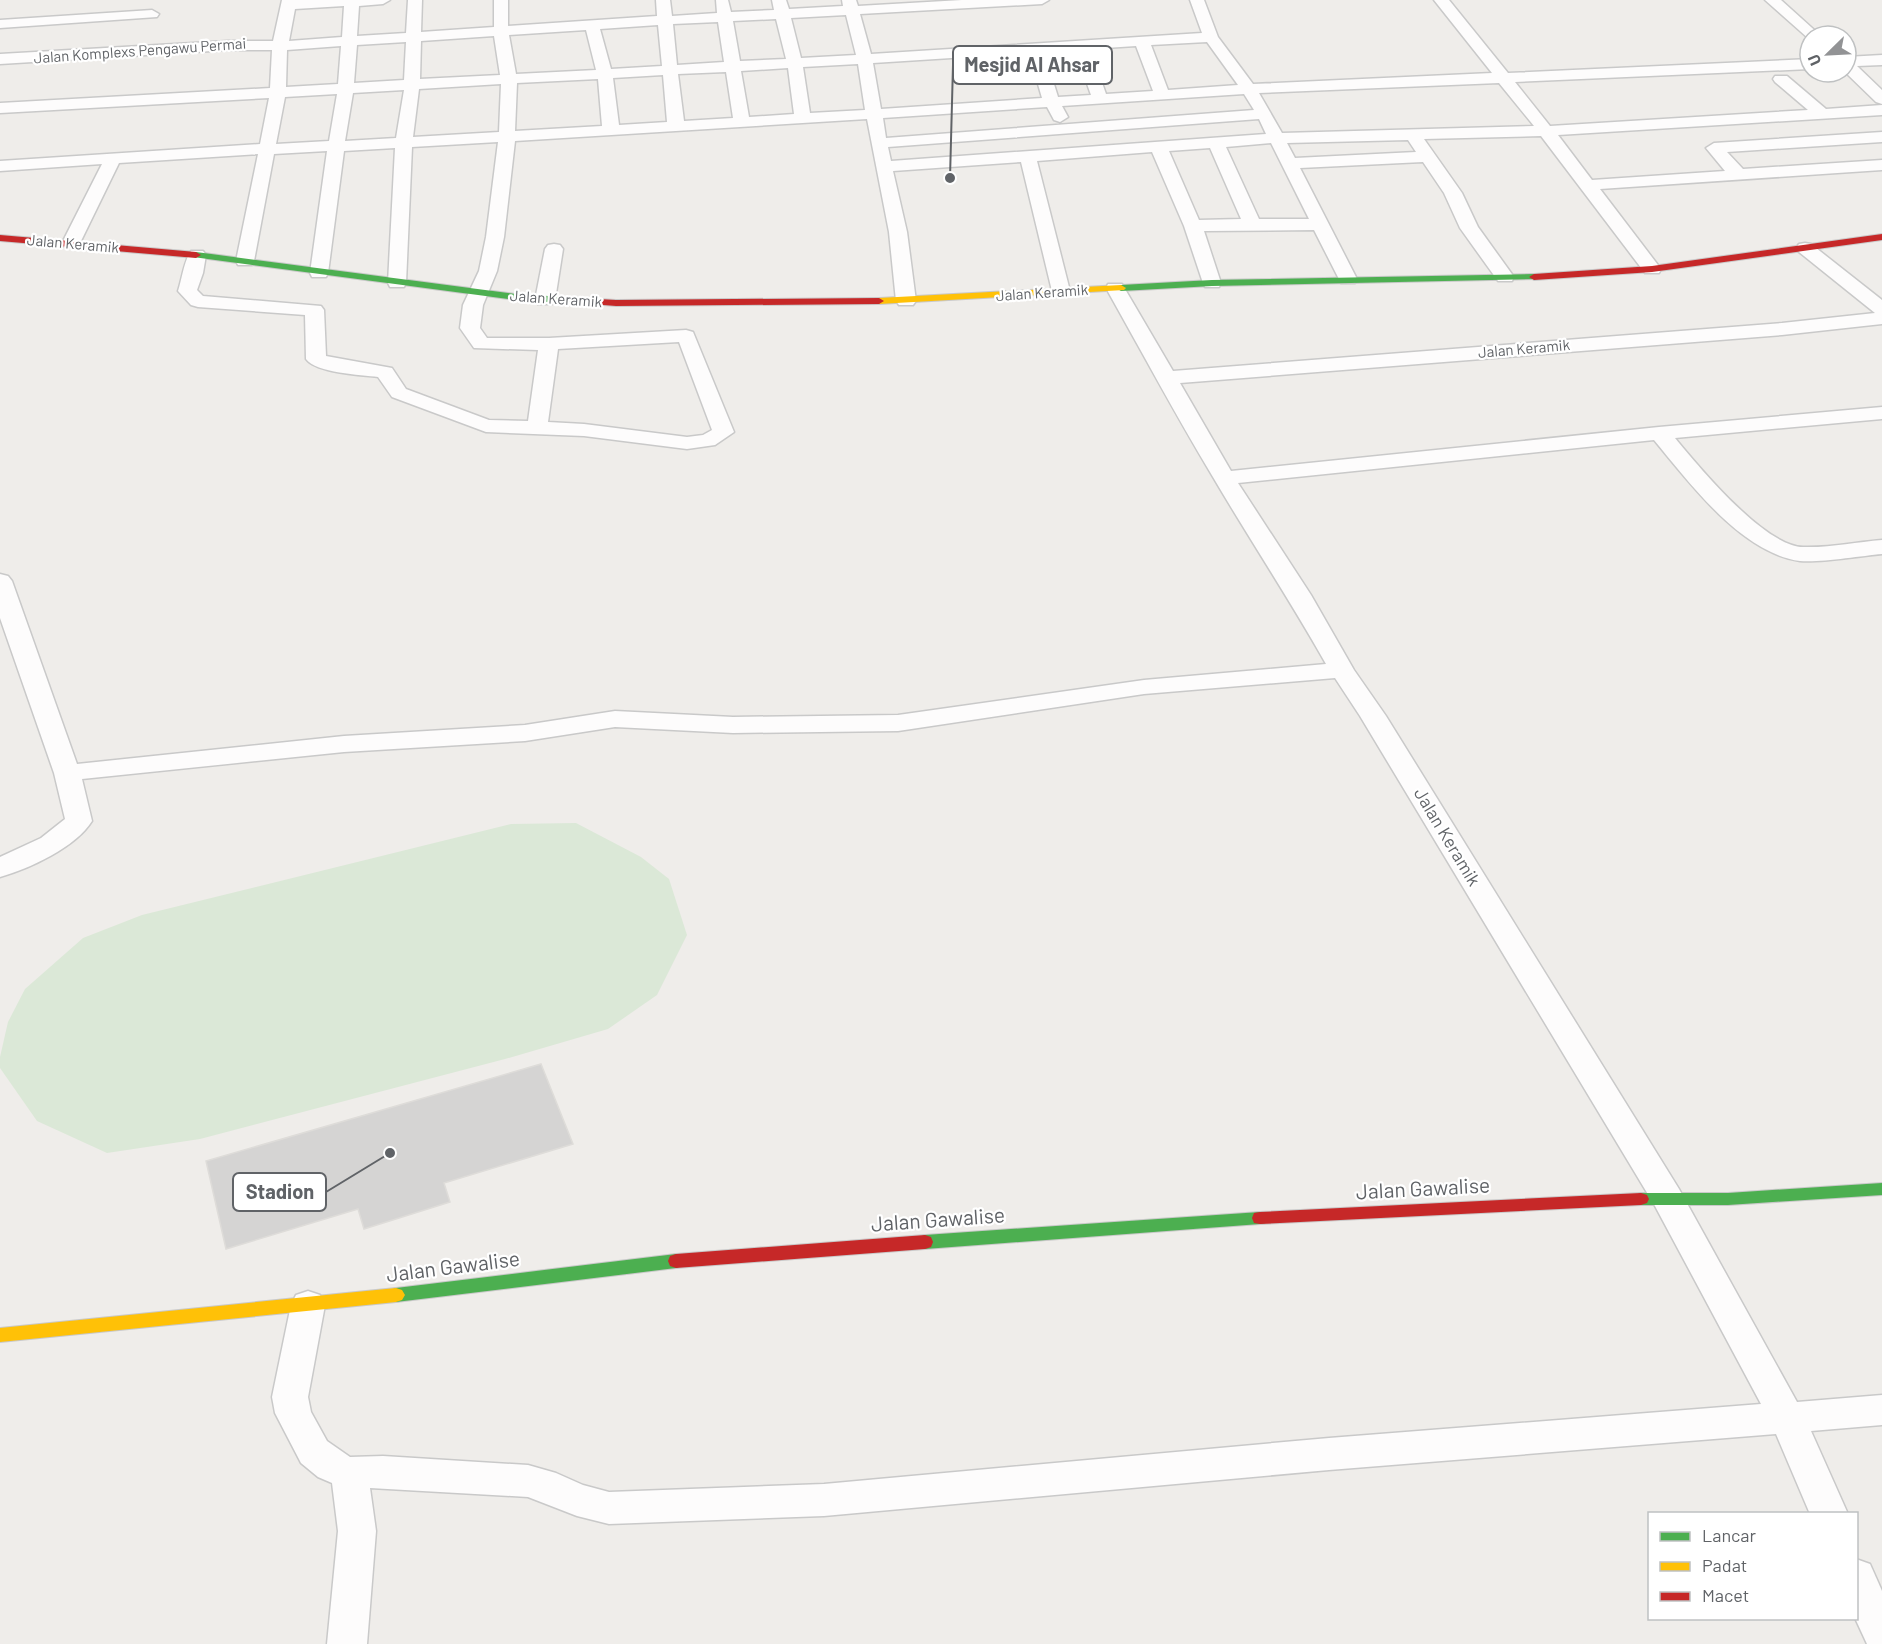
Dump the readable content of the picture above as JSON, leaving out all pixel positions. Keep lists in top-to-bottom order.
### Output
{
  "streets": {
    "street": ["Jalan Komplexs Pengawu Permai", "Jalan Keramik", "Jalan Gawalise"]
  },
  "crossings": [
    ["Jalan Keramik", "Jalan Gawalise"]
  ],
  "places": ["Mesjid Al Ahsar", "Stadion"],
  "legend": ["Lancar", "Padat", "Macet"],
  "north": "bottom left"
}
